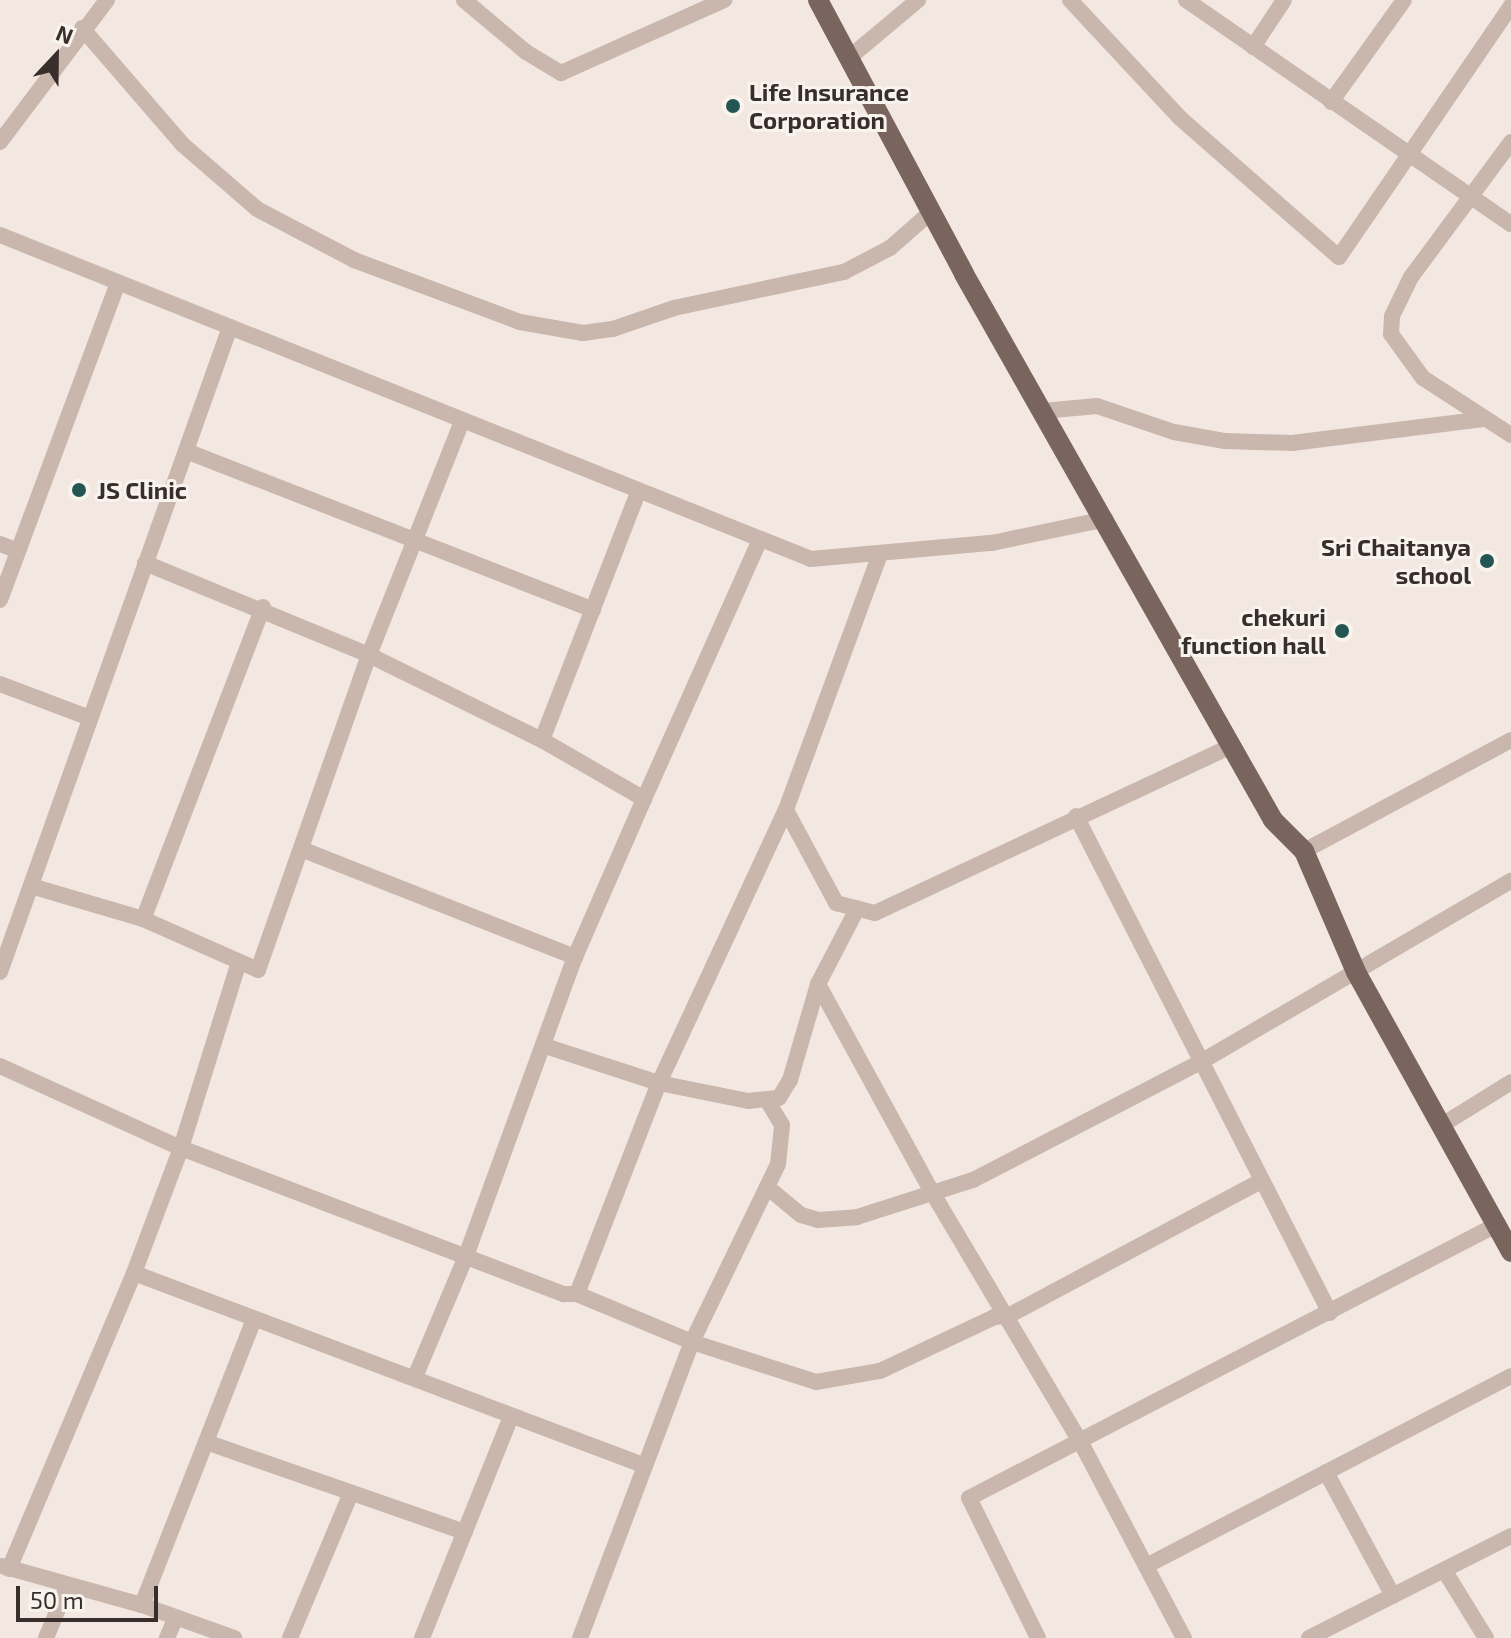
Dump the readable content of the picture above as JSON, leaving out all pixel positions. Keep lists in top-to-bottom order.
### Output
{
  "places": [
    "Life Insurance Corporation",
    "JS Clinic",
    "Sri Chaitanya school",
    "chekuri function hall"
  ],
  "scale_bar": "50 m",
  "north": "top"
}
